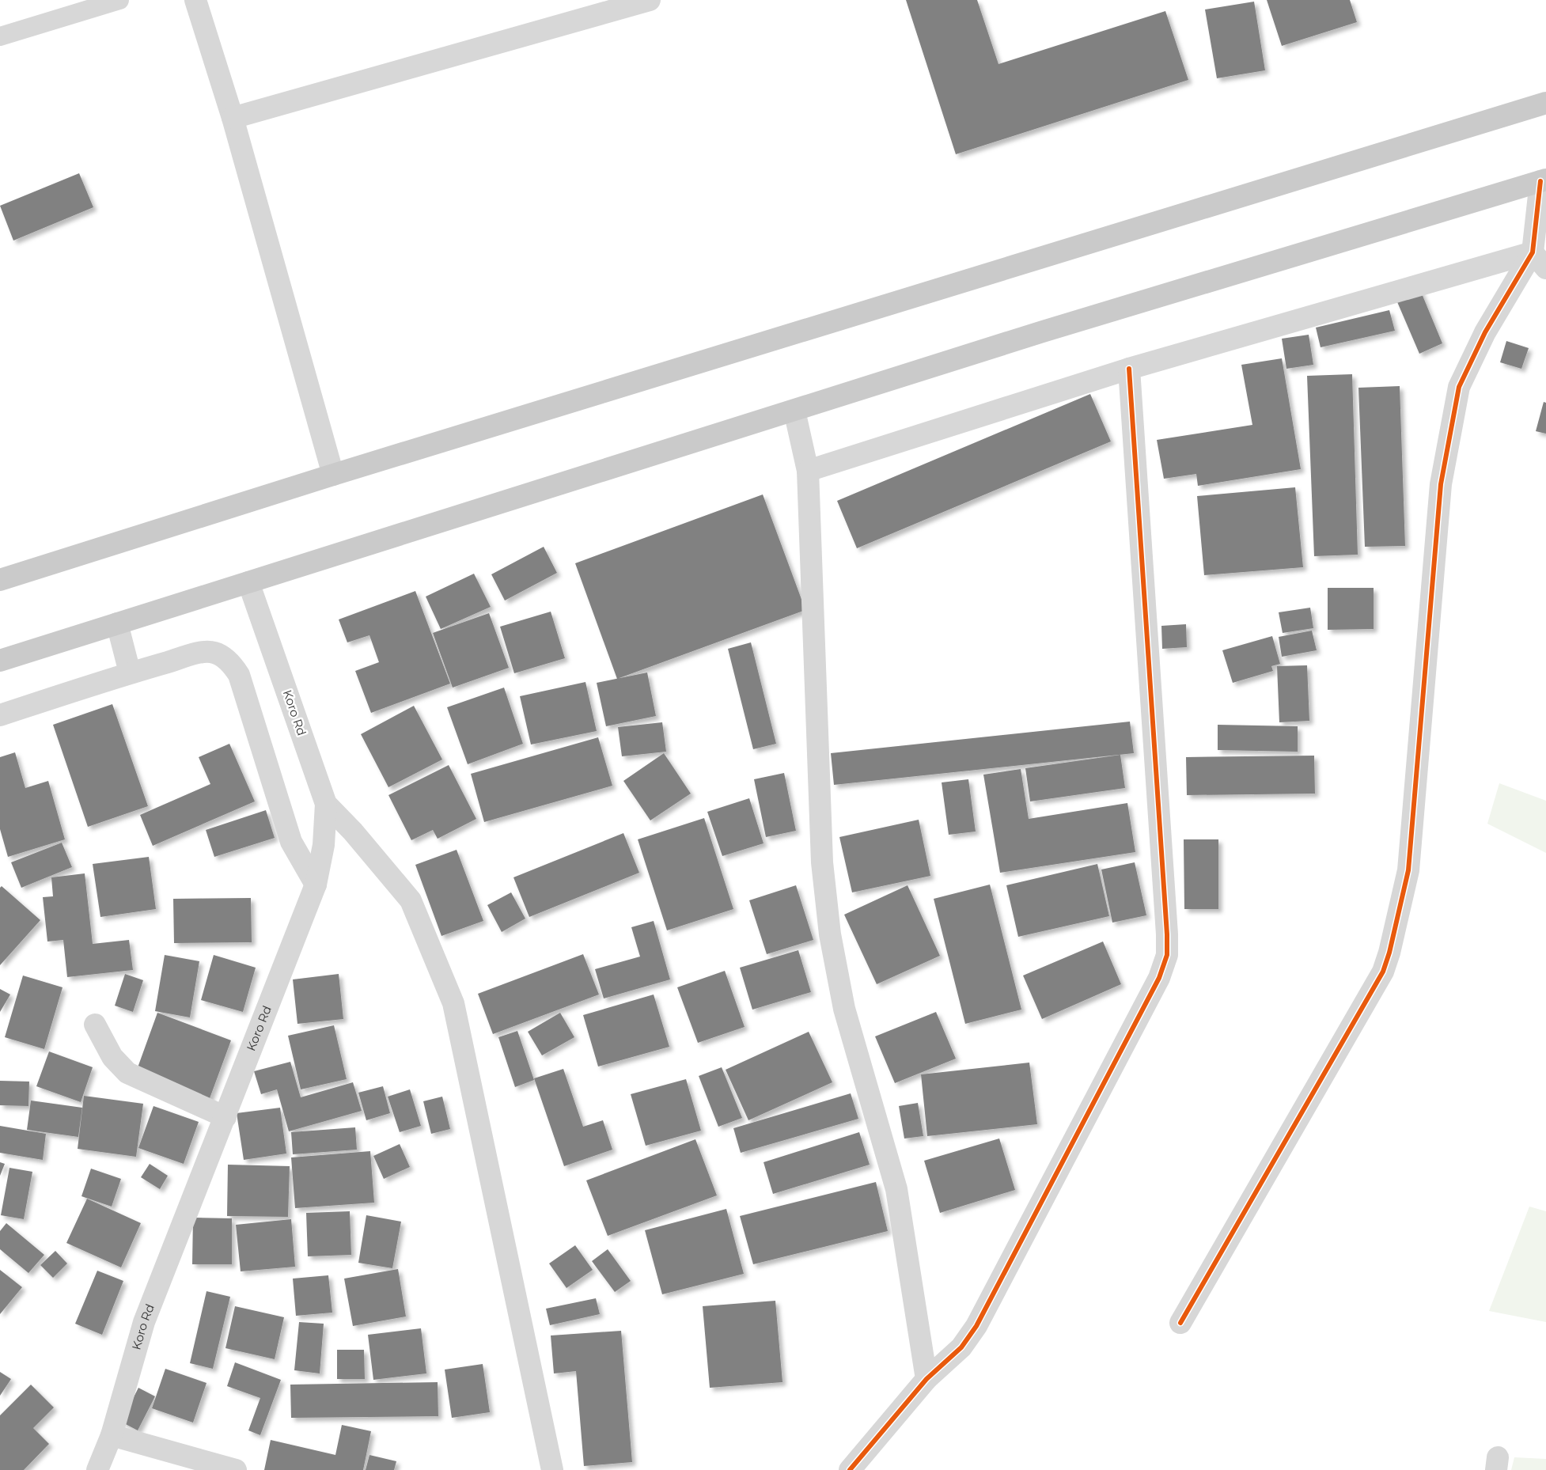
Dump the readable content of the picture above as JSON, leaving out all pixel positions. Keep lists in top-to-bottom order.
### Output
{
  "streets": {
    "street": ["Koro Rd"]
  }
}
